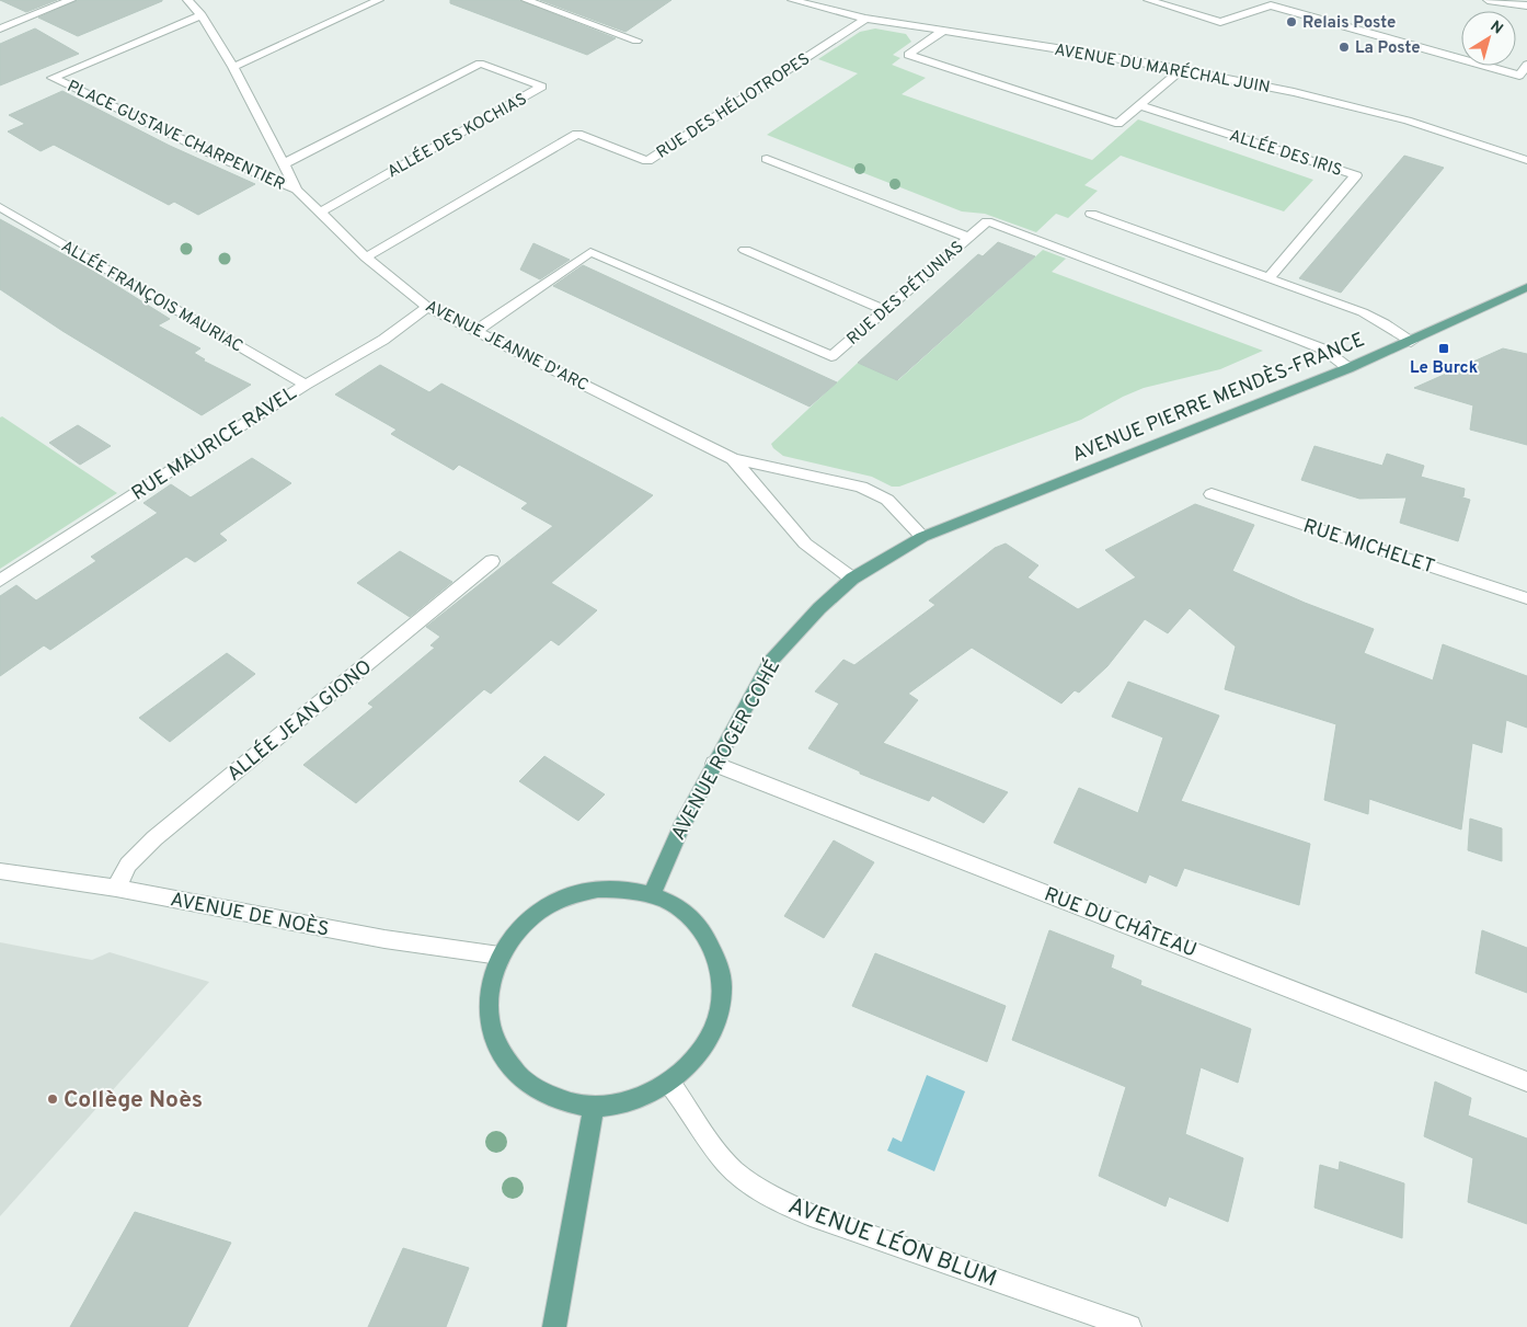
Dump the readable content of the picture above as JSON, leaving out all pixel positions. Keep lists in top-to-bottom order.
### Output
{
  "streets": {
    "main road": ["AVENUE PIERRE MENDÈS-FRANCE", "AVENUE ROGER COHÉ"],
    "street": [
      "AVENUE DU MARÉCHAL JUIN",
      "RUE DES HÉLIOTROPES",
      "PLACE GUSTAVE CHARPENTIER",
      "ALLÉE DES KOCHIAS",
      "ALLÉE DES IRIS",
      "RUE DES PÉTUNIAS",
      "ALLÉE FRANÇOIS MAURIAC",
      "AVENUE JEANNE D'ARC",
      "RUE MAURICE RAVEL",
      "RUE MICHELET",
      "ALLÉE JEAN GIONO",
      "AVENUE DE NOÈS",
      "RUE DU CHÂTEAU",
      "AVENUE LÉON BLUM"
    ]
  },
  "crossings": [
    ["AVENUE DU MARÉCHAL JUIN", "RUE DES HÉLIOTROPES"],
    ["RUE DES HÉLIOTROPES", "AVENUE JEANNE D'ARC"],
    ["PLACE GUSTAVE CHARPENTIER", "AVENUE JEANNE D'ARC"],
    ["ALLÉE DES KOCHIAS", "AVENUE JEANNE D'ARC"],
    ["RUE DES PÉTUNIAS", "AVENUE JEANNE D'ARC"],
    ["RUE DES PÉTUNIAS", "AVENUE PIERRE MENDÈS-FRANCE"],
    ["ALLÉE FRANÇOIS MAURIAC", "RUE MAURICE RAVEL"],
    ["AVENUE JEANNE D'ARC", "AVENUE PIERRE MENDÈS-FRANCE"],
    ["AVENUE JEANNE D'ARC", "RUE MAURICE RAVEL"],
    ["AVENUE JEANNE D'ARC", "AVENUE ROGER COHÉ"],
    ["AVENUE PIERRE MENDÈS-FRANCE", "AVENUE ROGER COHÉ"],
    ["ALLÉE JEAN GIONO", "AVENUE DE NOÈS"],
    ["AVENUE ROGER COHÉ", "RUE DU CHÂTEAU"]
  ],
  "places": {
    "other": ["Relais Poste", "La Poste", "Collège Noès"],
    "transit": ["Le Burck"]
  },
  "north": "top right"
}
